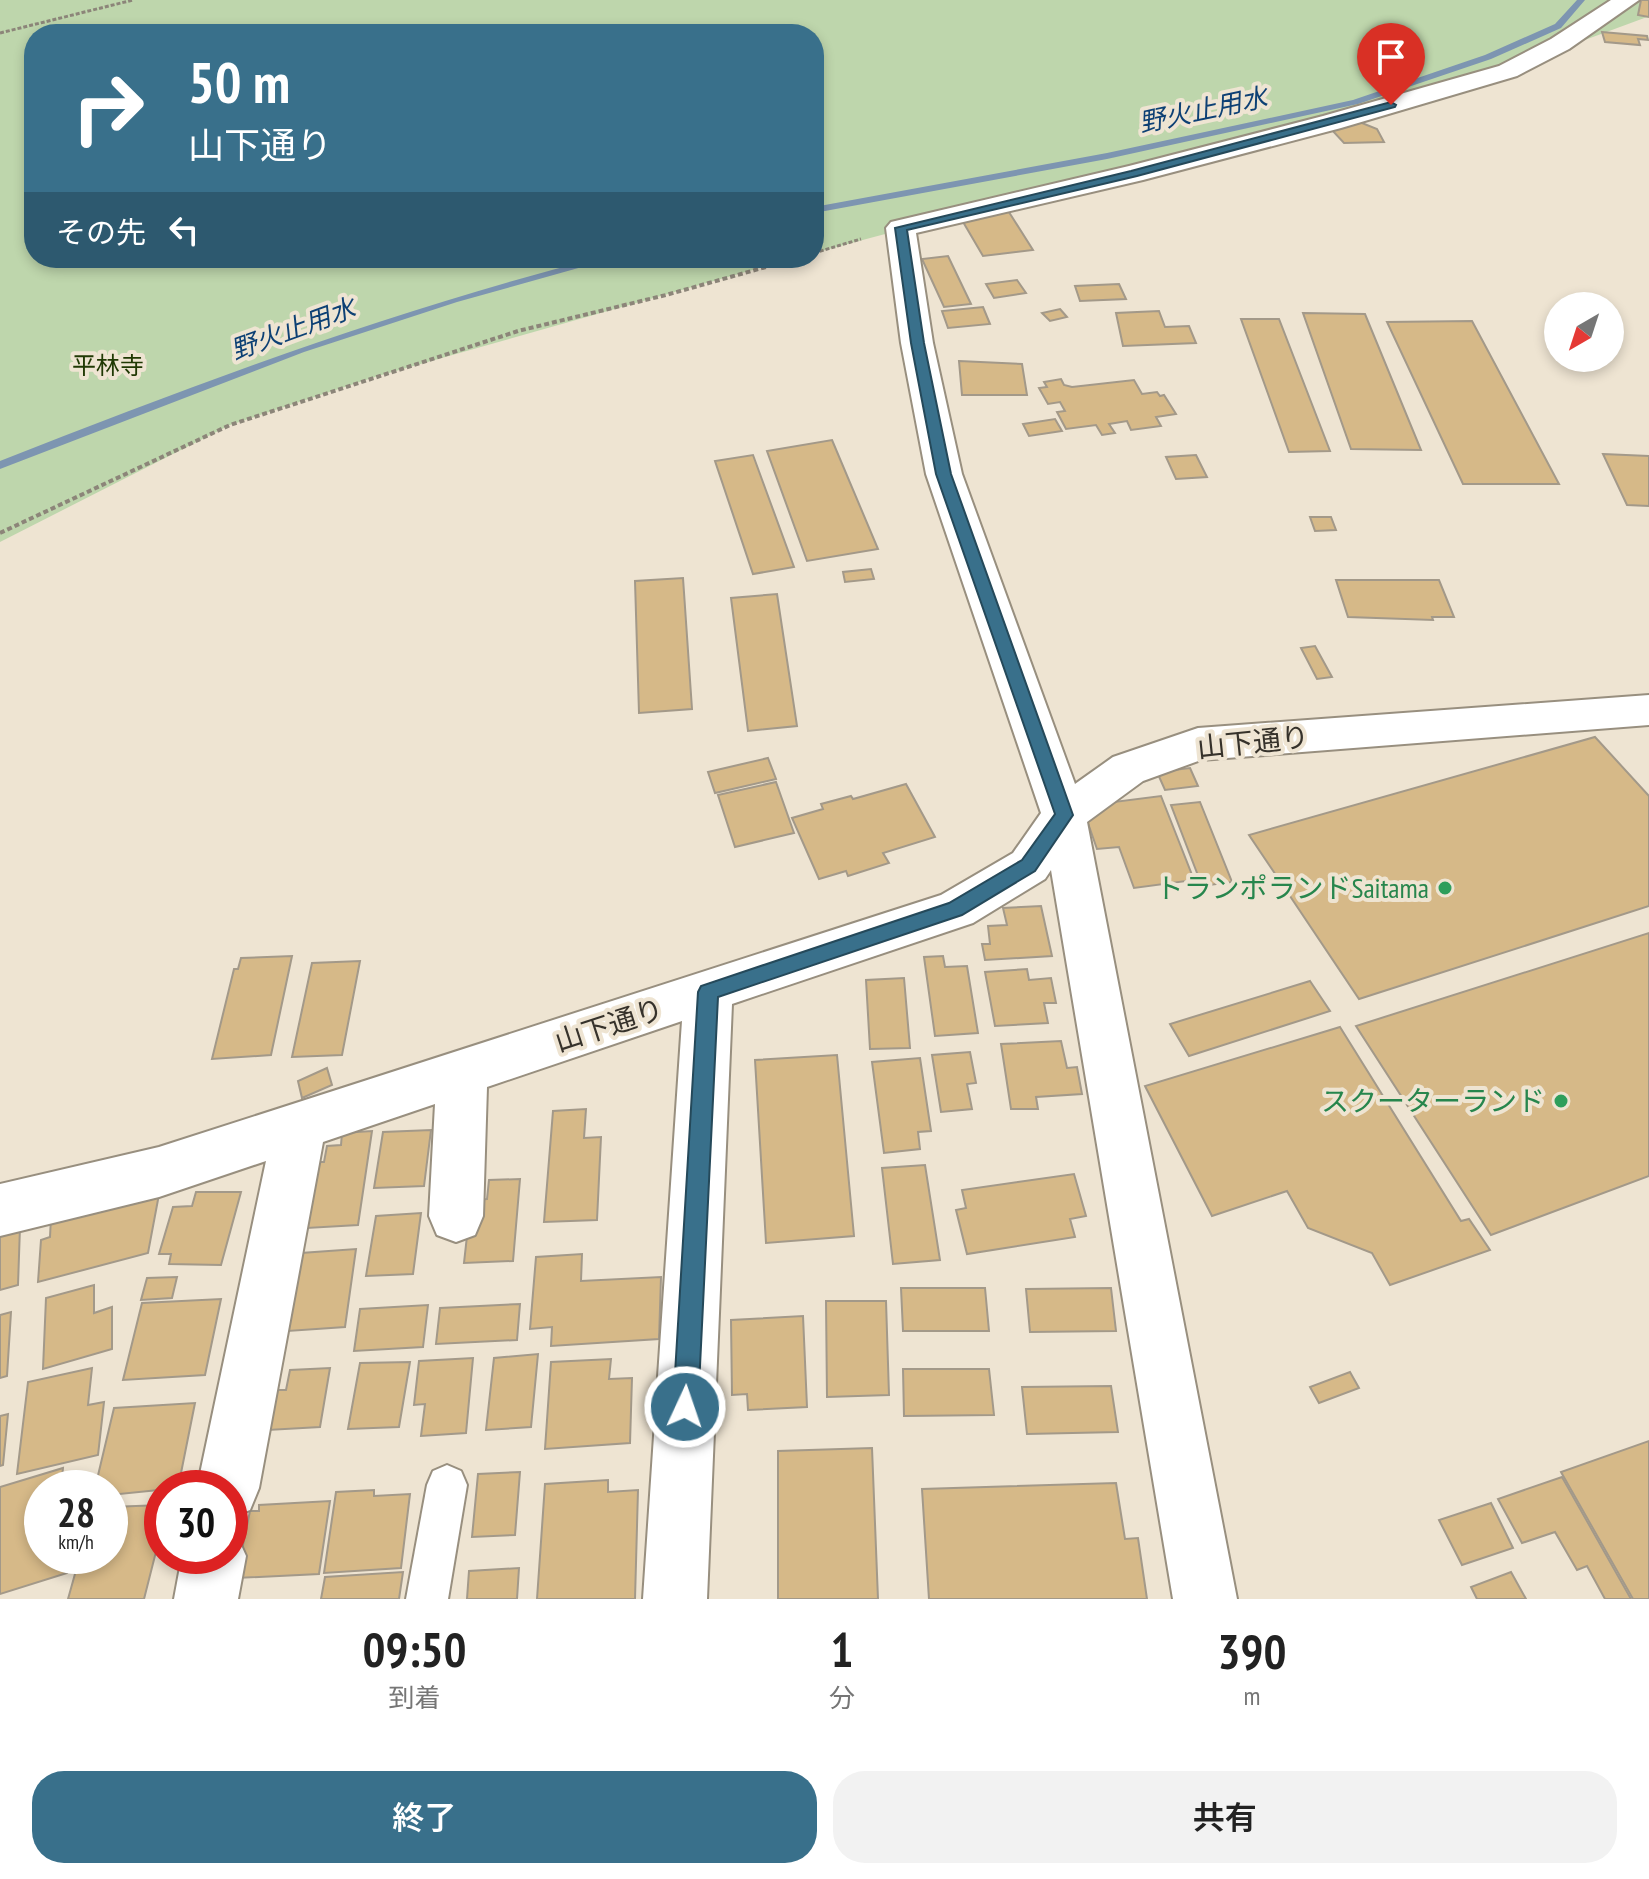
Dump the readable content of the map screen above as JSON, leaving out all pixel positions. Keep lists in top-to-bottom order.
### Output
{
  "streets": {
    "street": ["山下通り"]
  },
  "water": ["野火止用水"],
  "parks": ["平林寺"],
  "places": ["トランポランドSaitama", "スクーターランド"],
  "north": "bottom left",
  "page": {
    "turn": ["50 m", "山下通り"],
    "then": "その先",
    "speed": "28 km/h",
    "limit": "30",
    "eta": [
      "09:50",
      "到着",
      "1",
      "分",
      "390",
      "m"
    ],
    "buttons": ["終了", "共有"]
  }
}
